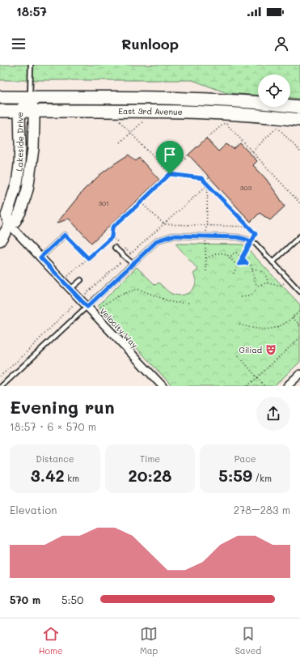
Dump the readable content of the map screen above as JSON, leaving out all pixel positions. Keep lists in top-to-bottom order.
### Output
{
  "streets": {
    "main road": ["East 3rd Avenue"],
    "street": ["Lakeside Drive", "Velocity Way"]
  },
  "crossings": [
    ["East 3rd Avenue", "Lakeside Drive"],
    ["Lakeside Drive", "Velocity Way"]
  ],
  "places": {
    "theatre": ["Giliad"]
  },
  "house_numbers": ["303", "301"],
  "page": {
    "status": "18:57",
    "header": "Runloop",
    "heading": ["Evening run", "18:57 · 6 × 570 m"],
    "stats": [
      ["Distance", "3.42 km"],
      ["Time", "20:28"],
      ["Pace", "5:59 /km"]
    ],
    "chart": ["Elevation", "278–283 m"],
    "list": [
      {
        "name": "570 m",
        "note": "5:50"
      }
    ],
    "tabs": ["Home", "Map", "Saved"]
  }
}
